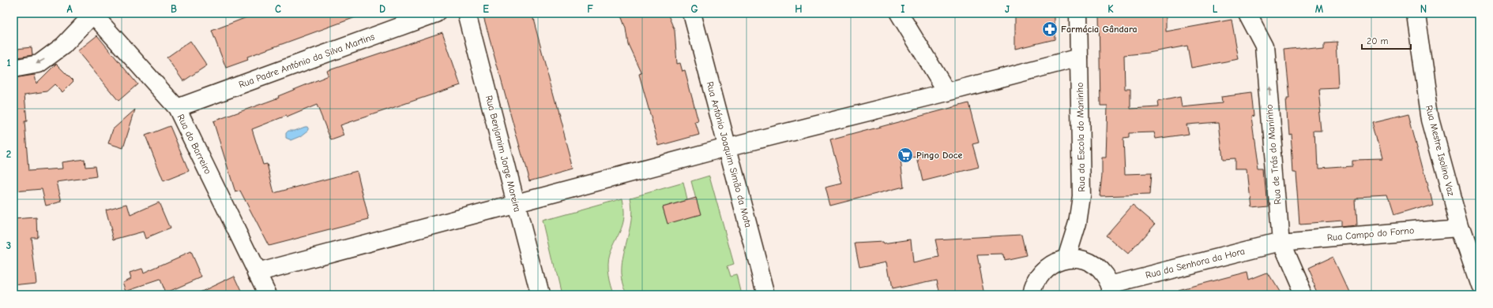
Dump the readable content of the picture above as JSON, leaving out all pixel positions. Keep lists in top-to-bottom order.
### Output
{
  "streets": {
    "street": [
      "Rua Padre António da Silva Martins",
      "Rua da Escola do Maninho",
      "Rua do Barreiro",
      "Rua Mestre Isolino Vaz",
      "Rua Benjamim Jorge Moreira",
      "Rua António Joaquim Simão da Mota",
      "Rua de Trás do Manínho",
      "Rua Campo do Forno",
      "Rua da Senhora da Hora"
    ]
  },
  "crossings": [
    ["Rua Padre António da Silva Martins", "Rua do Barreiro"],
    ["Rua Mestre Isolino Vaz", "Rua Campo do Forno"],
    ["Rua de Trás do Manínho", "Rua Campo do Forno"],
    ["Rua de Trás do Manínho", "Rua da Senhora da Hora"],
    ["Rua Campo do Forno", "Rua da Senhora da Hora"]
  ],
  "one_way": ["Rua de Trás do Manínho"],
  "places": {
    "pharmacy": ["Farmácia Gândara"],
    "supermarket": ["Pingo Doce"]
  },
  "scale_bar": "20 m",
  "grid": {
    "columns": [
      "A",
      "B",
      "C",
      "D",
      "E",
      "F",
      "G",
      "H",
      "I",
      "J",
      "K",
      "L",
      "M",
      "N"
    ],
    "rows": ["1", "2", "3"]
  }
}
